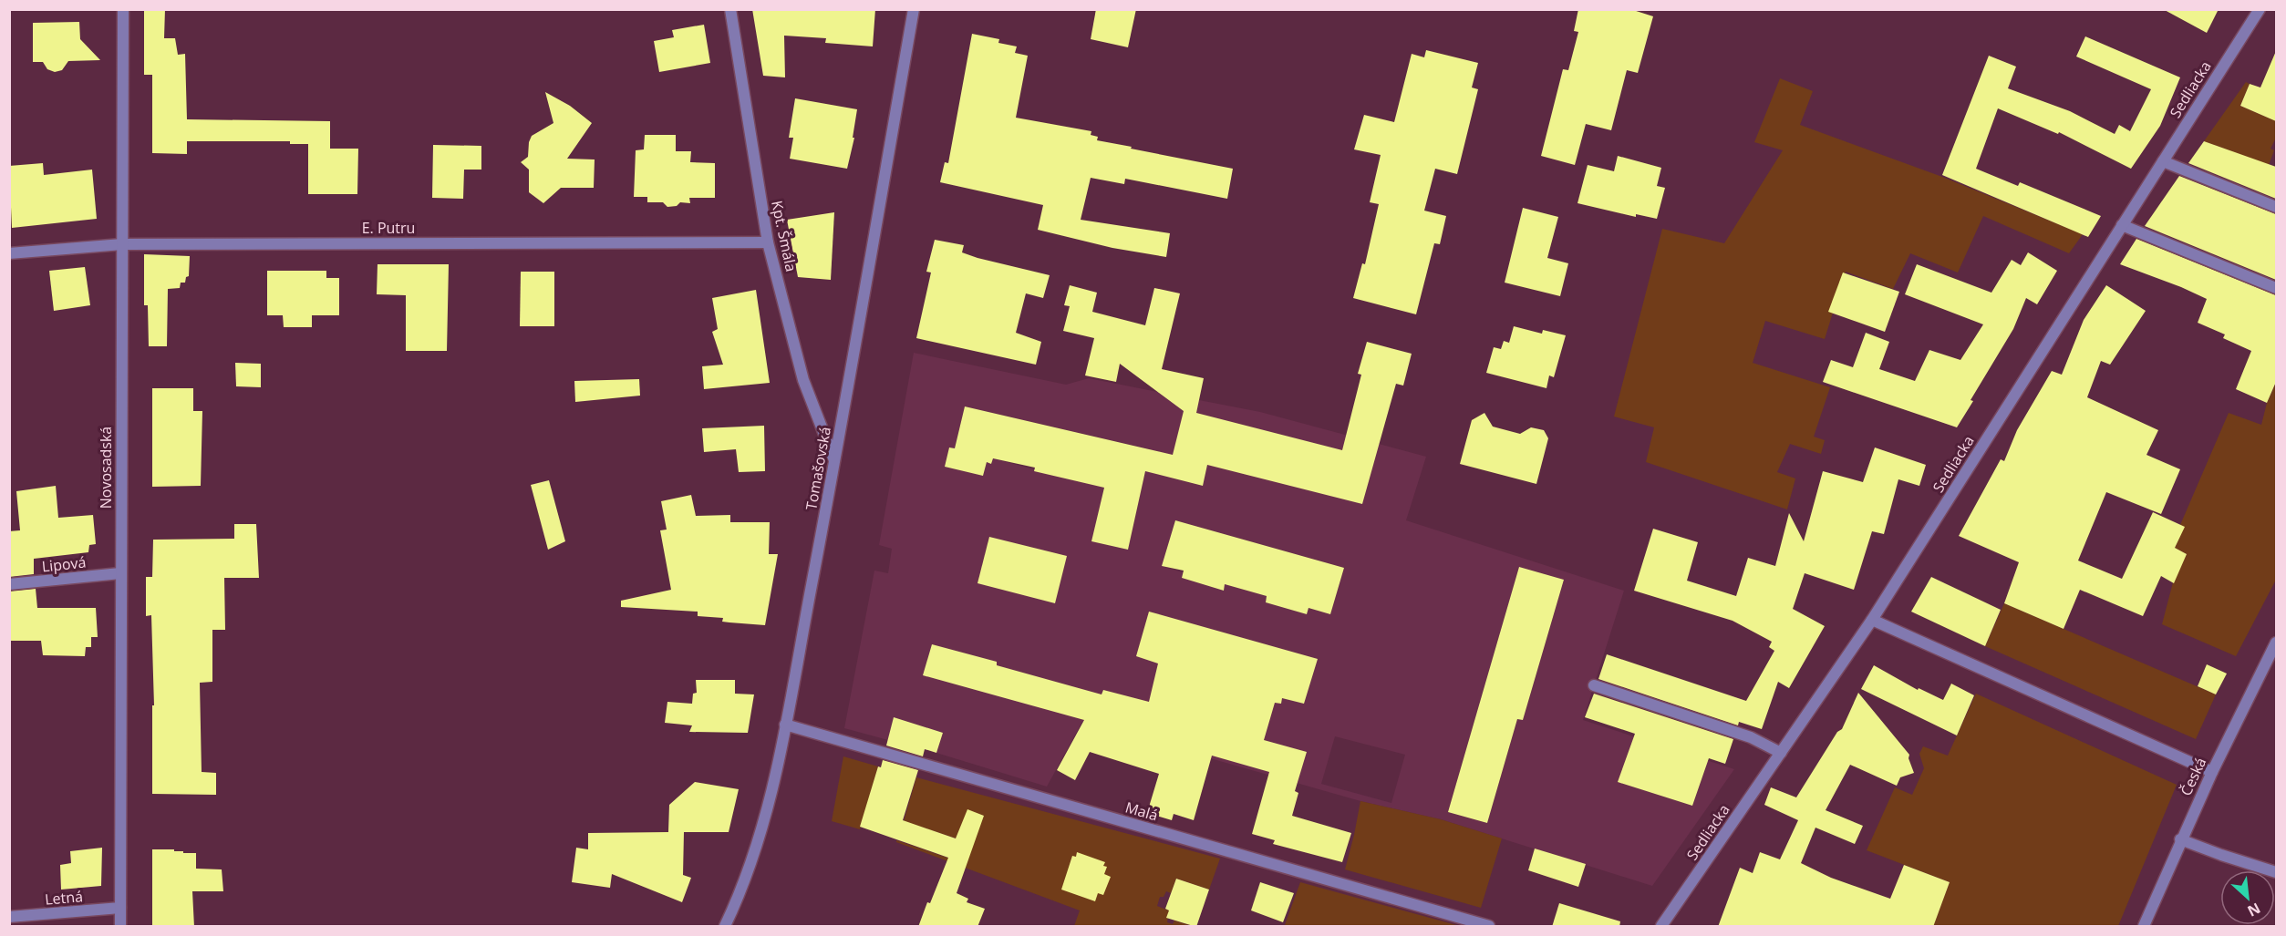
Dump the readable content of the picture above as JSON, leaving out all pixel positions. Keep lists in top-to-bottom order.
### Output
{
  "streets": {
    "street": [
      "Sedliacka",
      "E. Putru",
      "Kpt. Šmála",
      "Novosadská",
      "Tomašovská",
      "Lipová",
      "Česká",
      "Malá",
      "Letná"
    ]
  },
  "crossings": [
    ["E. Putru", "Kpt. Šmála"],
    ["E. Putru", "Novosadská"],
    ["Kpt. Šmála", "Tomašovská"],
    ["Novosadská", "Lipová"],
    ["Novosadská", "Letná"],
    ["Tomašovská", "Malá"]
  ],
  "north": "bottom right"
}
